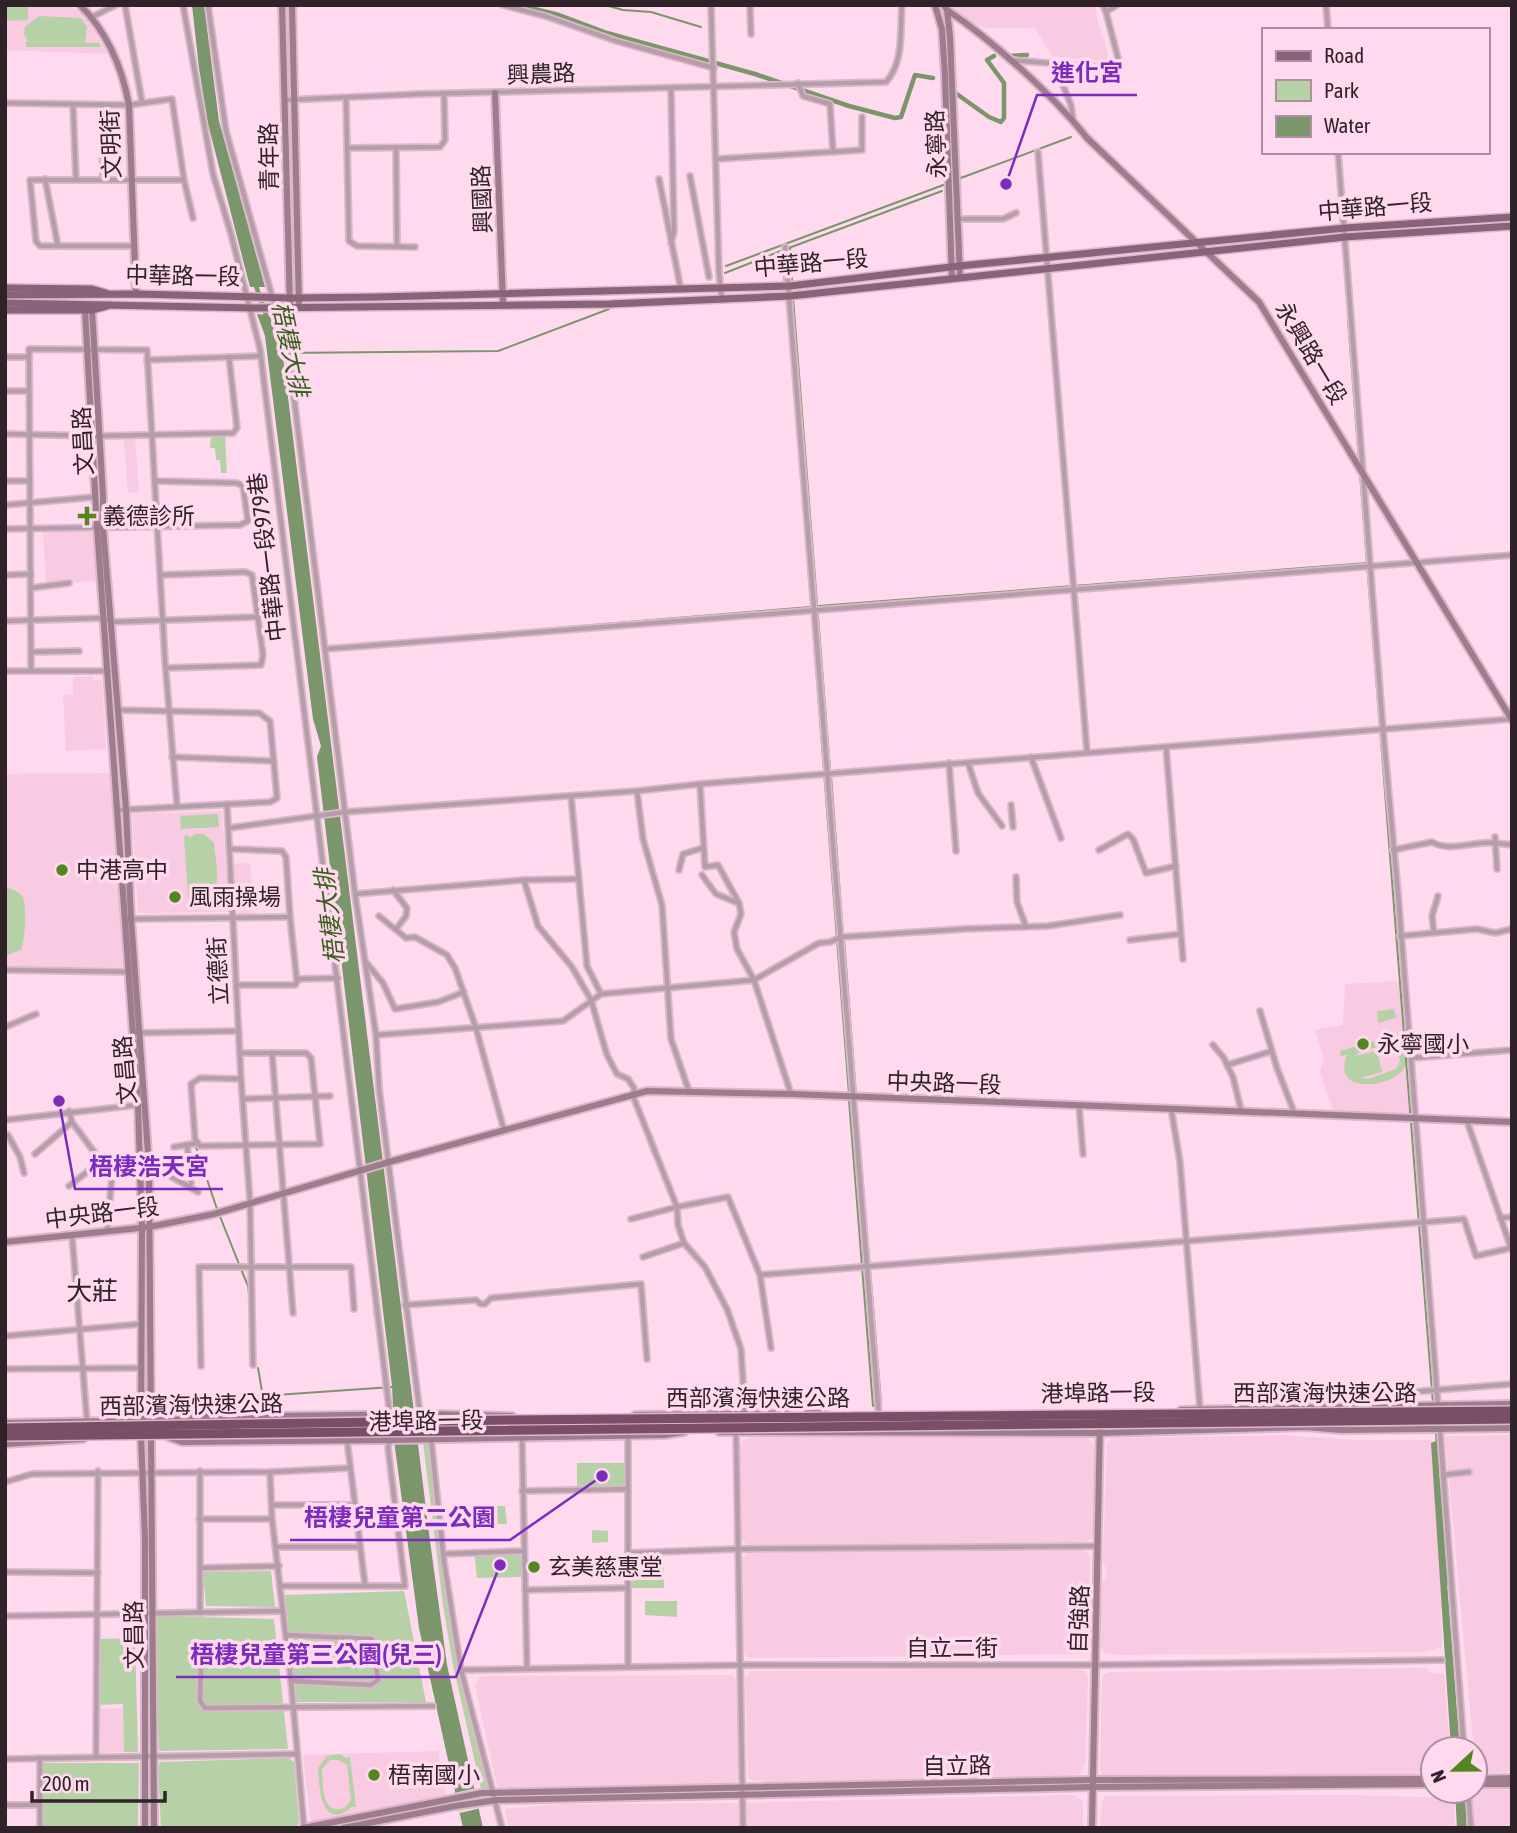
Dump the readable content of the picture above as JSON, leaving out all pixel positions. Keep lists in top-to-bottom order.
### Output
{
  "streets": {
    "highway": ["西部濱海快速公路"],
    "main road": ["中華路一段"],
    "street": [
      "興農路",
      "文明街",
      "永寧路",
      "青年路",
      "興國路",
      "永興路一段",
      "文昌路",
      "中華路一段979巷",
      "立德街",
      "中央路一段",
      "港埠路一段",
      "自強路",
      "自立二街",
      "自立路"
    ]
  },
  "crossings": [
    ["興農路", "青年路"],
    ["興農路", "興國路"],
    ["文明街", "中華路一段"],
    ["永寧路", "中華路一段"],
    ["永寧路", "永興路一段"],
    ["青年路", "中華路一段"],
    ["興國路", "中華路一段"],
    ["中華路一段", "永興路一段"],
    ["中華路一段", "文昌路"],
    ["中華路一段", "中華路一段979巷"],
    ["文昌路", "中央路一段"],
    ["文昌路", "港埠路一段"],
    ["立德街", "中央路一段"],
    ["港埠路一段", "西部濱海快速公路"],
    ["港埠路一段", "自強路"],
    ["自強路", "自立二街"],
    ["自強路", "自立路"]
  ],
  "districts": ["大莊"],
  "water": ["梧棲大排"],
  "places": {
    "other": [
      "進化宮",
      "中港高中",
      "風雨操場",
      "永寧國小",
      "梧棲浩天宮",
      "梧棲兒童第二公園",
      "梧棲兒童第三公園(兒三)",
      "玄美慈惠堂",
      "梧南國小"
    ],
    "health": ["義德診所"]
  },
  "legend": ["Road", "Park", "Water"],
  "scale_bar": "200 m",
  "north": "left"
}
